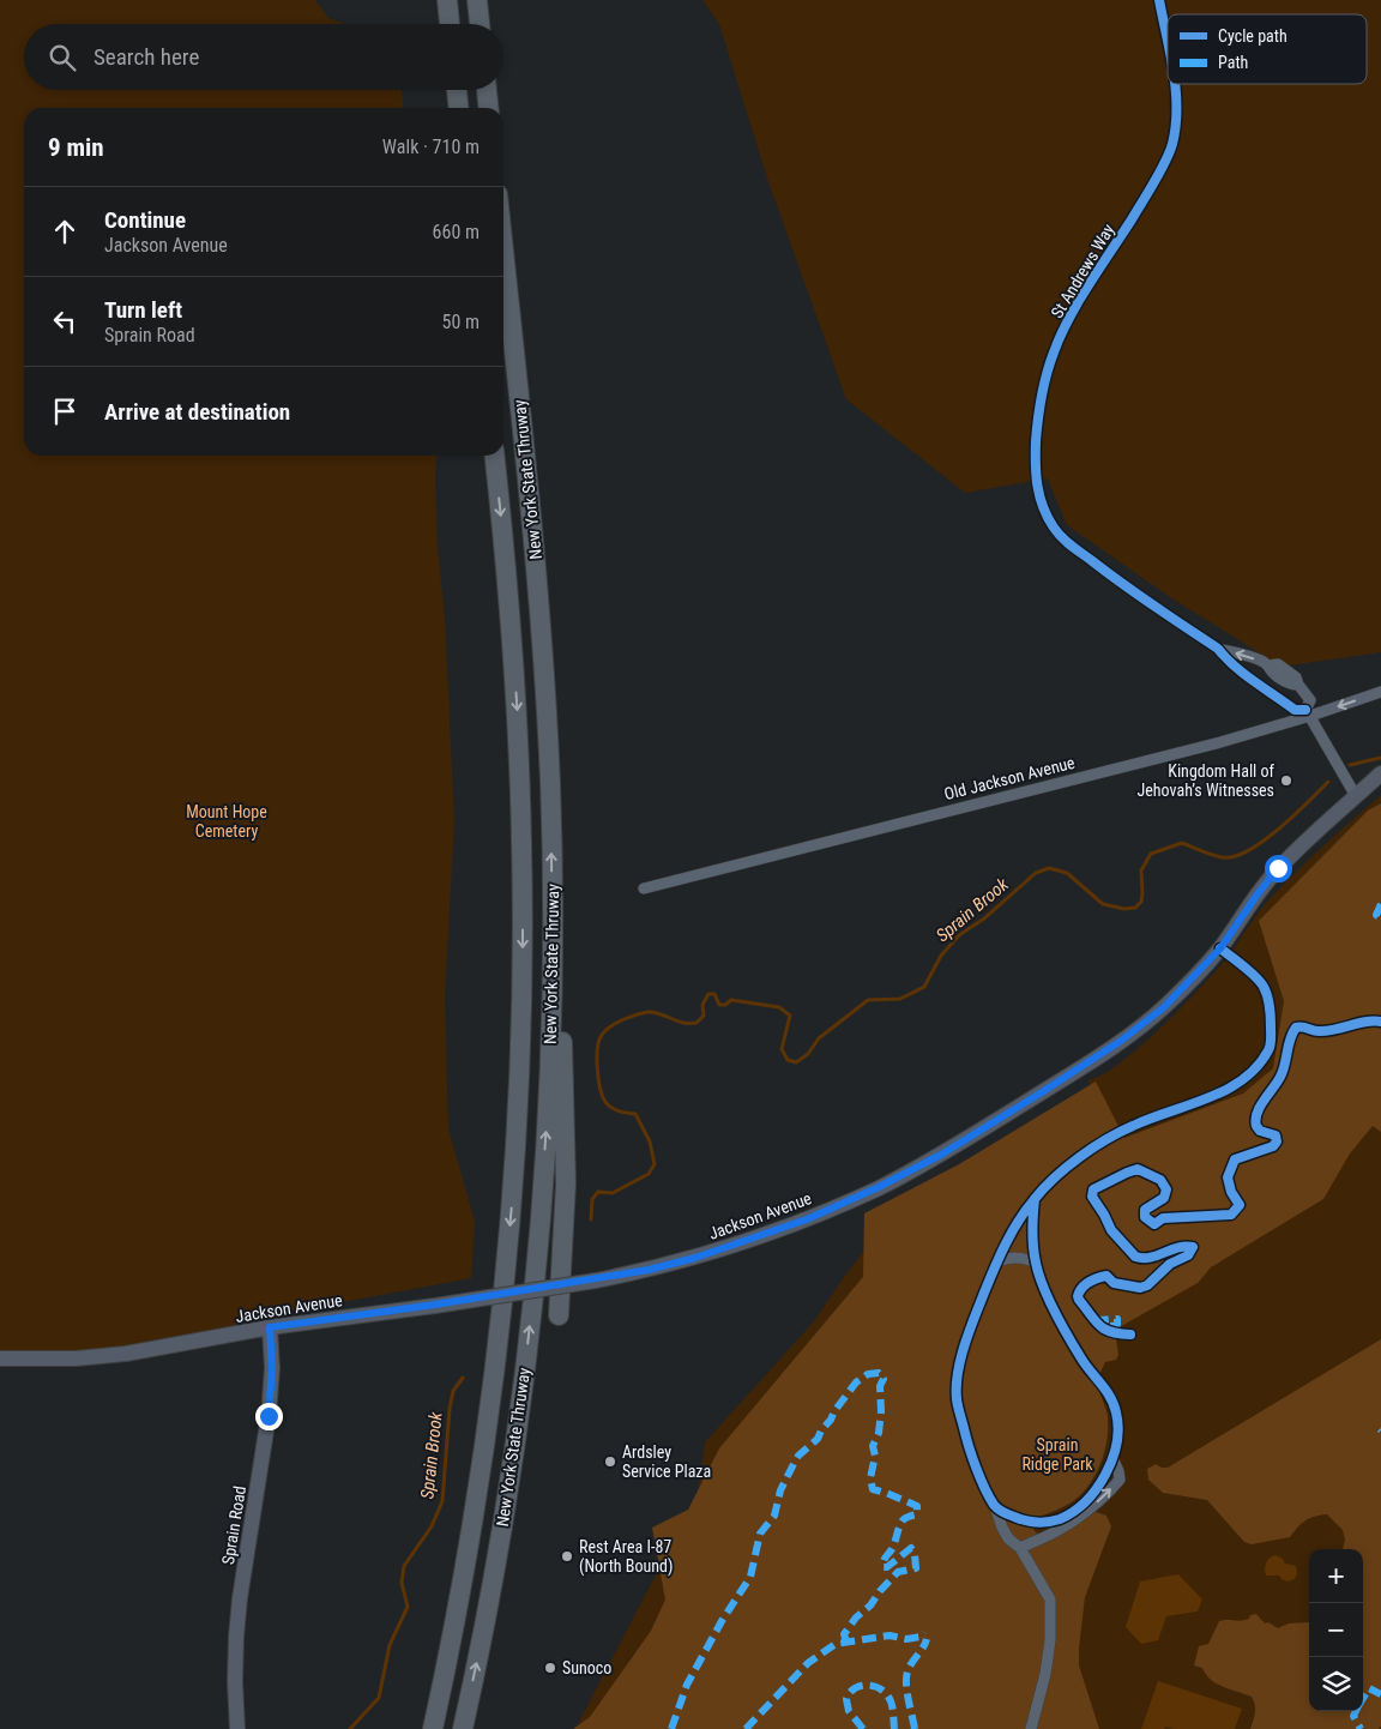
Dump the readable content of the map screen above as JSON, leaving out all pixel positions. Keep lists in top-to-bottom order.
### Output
{
  "streets": {
    "highway": ["New York State Thruway"],
    "main road": ["Jackson Avenue", "Sprain Road"],
    "street": ["St Andrews Way", "Old Jackson Avenue"]
  },
  "crossings": [
    ["St Andrews Way", "Old Jackson Avenue"],
    ["Jackson Avenue", "Sprain Road"]
  ],
  "water": ["Sprain Brook"],
  "parks": ["Mount Hope Cemetery", "Sprain Ridge Park"],
  "places": [
    "Kingdom Hall of Jehovah’s Witnesses",
    "Ardsley Service Plaza",
    "Rest Area I-87 (North Bound)",
    "Sunoco"
  ],
  "legend": ["Cycle path", "Path"],
  "page": {
    "search": "Search here",
    "heading": ["9 min", "Walk · 710 m"],
    "list": [
      ["Continue", "Jackson Avenue", "660 m"],
      ["Turn left", "Sprain Road", "50 m"],
      "Arrive at destination"
    ],
    "map_buttons": ["+", "−"]
  }
}
